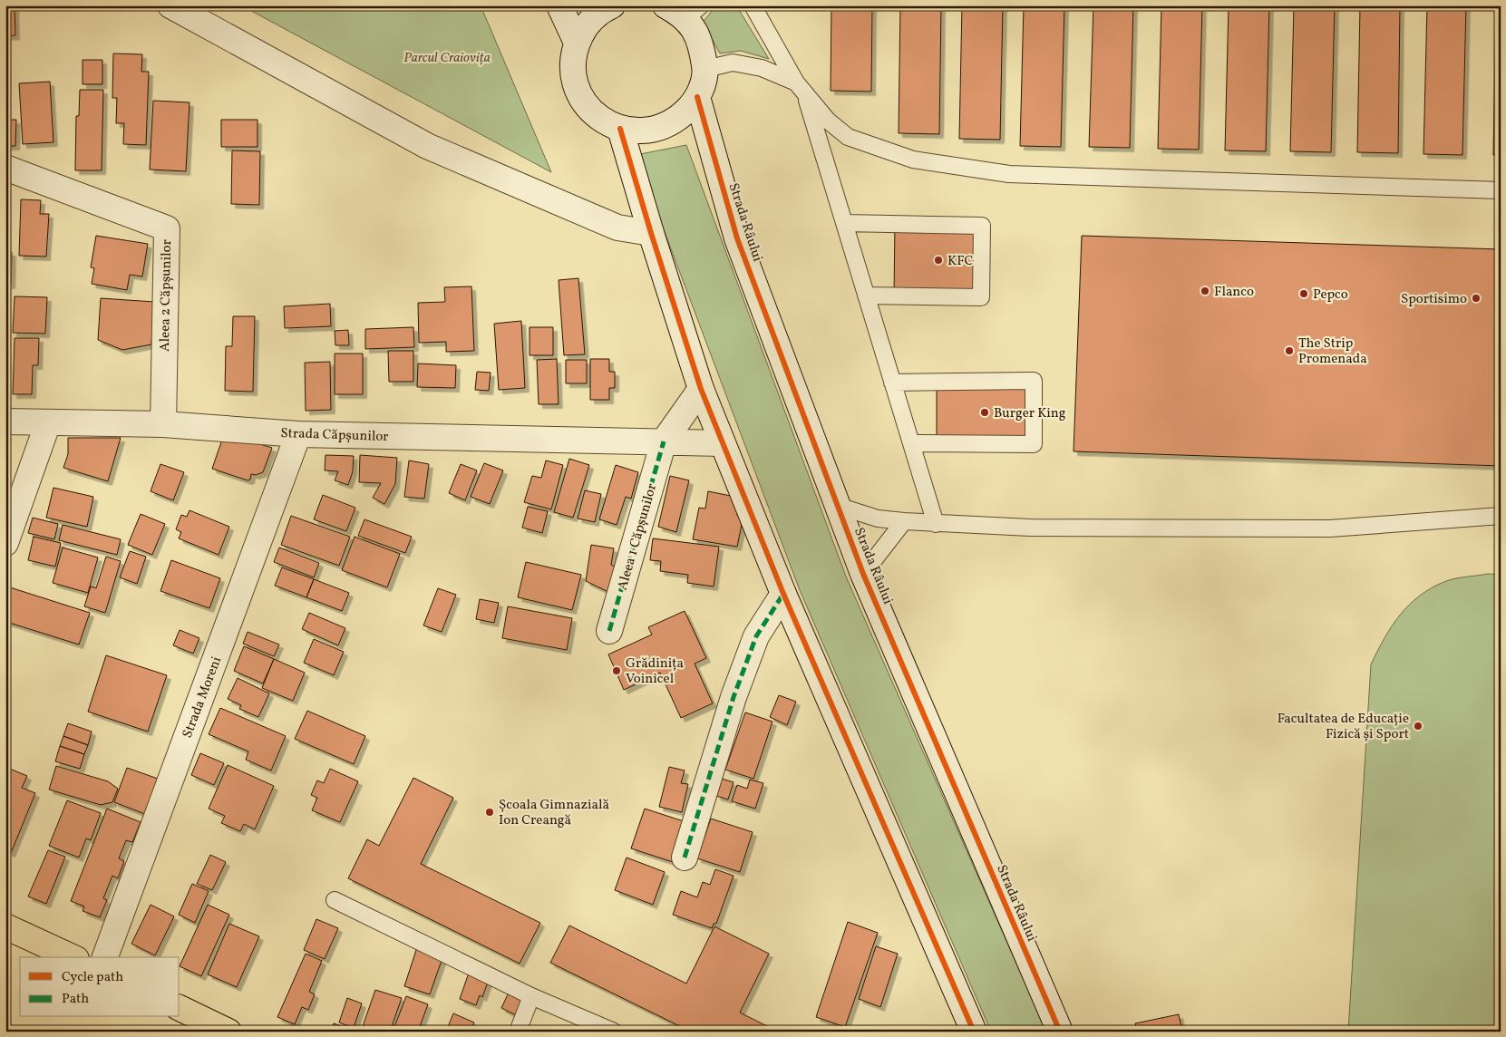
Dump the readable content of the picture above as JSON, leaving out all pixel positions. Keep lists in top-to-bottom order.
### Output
{
  "streets": {
    "street": [
      "Strada Râului",
      "Aleea 2 Căpșunilor",
      "Strada Căpșunilor",
      "Aleea 1 Căpșunilor",
      "Strada Moreni"
    ]
  },
  "crossings": [
    ["Aleea 2 Căpșunilor", "Strada Căpșunilor"],
    ["Strada Căpșunilor", "Aleea 1 Căpșunilor"],
    ["Strada Căpșunilor", "Strada Moreni"]
  ],
  "parks": ["Parcul Craiovița"],
  "places": [
    "KFC",
    "Flanco",
    "Pepco",
    "Sportisimo",
    "The Strip Promenada",
    "Burger King",
    "Grădinița Voinicel",
    "Facultatea de Educație Fizică și Sport",
    "Școala Gimnazială Ion Creangă"
  ],
  "legend": ["Cycle path", "Path"]
}
